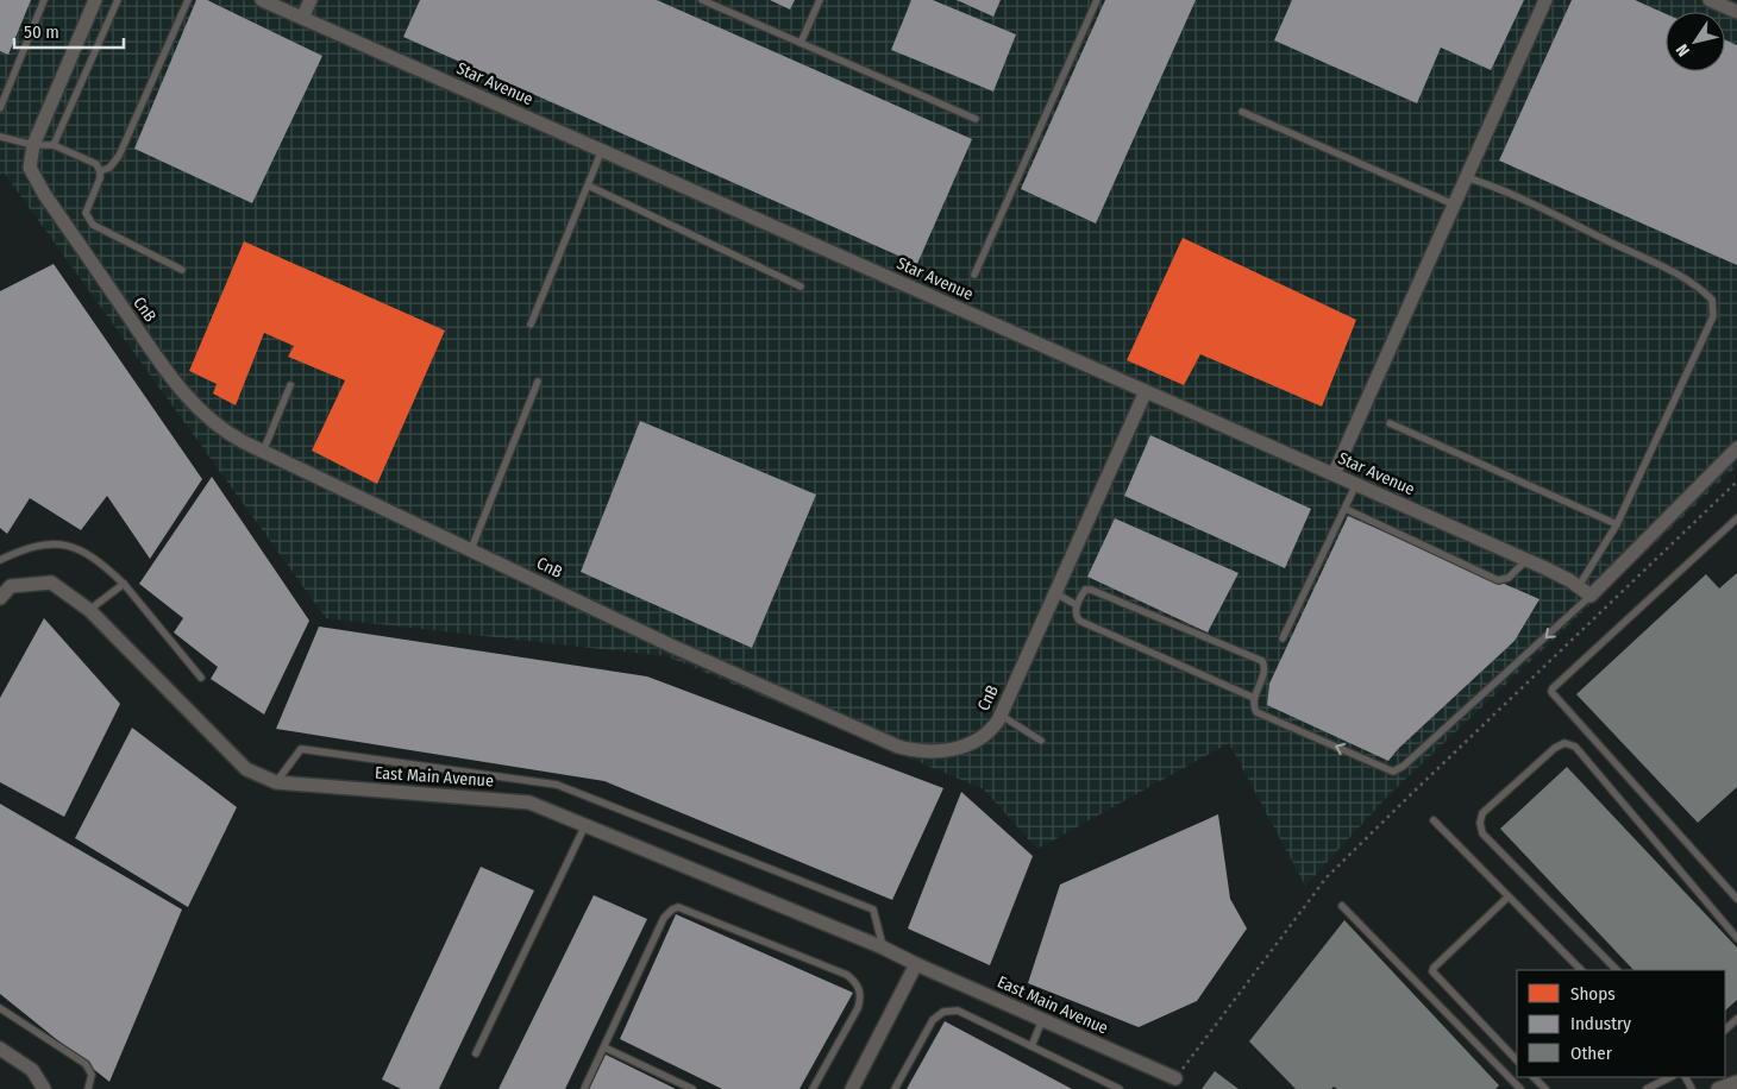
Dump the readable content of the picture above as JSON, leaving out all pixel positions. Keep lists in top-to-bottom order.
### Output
{
  "streets": {
    "street": ["Star Avenue", "CnB", "East Main Avenue"]
  },
  "crossings": [
    ["Star Avenue", "CnB"]
  ],
  "legend": ["Shops", "Industry", "Other"],
  "scale_bar": "50 m",
  "north": "bottom left"
}
